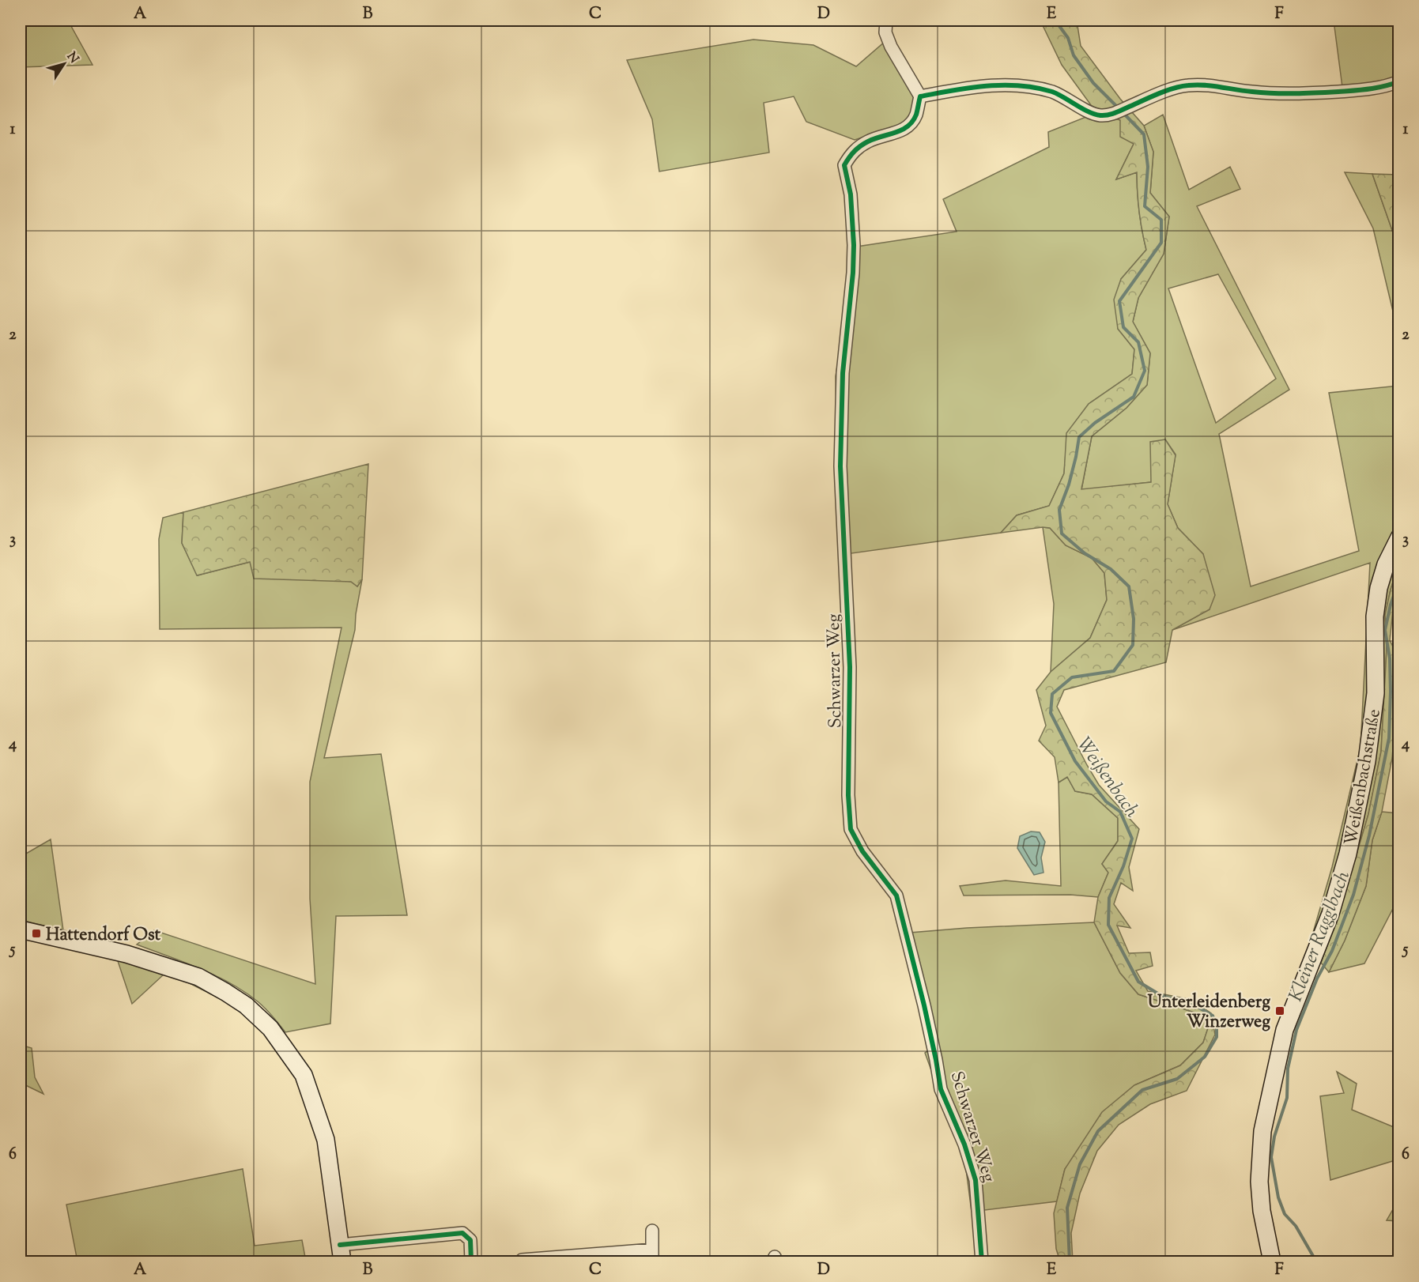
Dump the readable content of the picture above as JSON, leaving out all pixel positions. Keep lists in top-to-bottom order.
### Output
{
  "streets": {
    "main road": ["Weißenbachstraße"],
    "street": ["Schwarzer Weg"]
  },
  "water": ["Weißenbach", "Kleiner Ragglbach"],
  "places": {
    "transit": ["Hattendorf Ost", "Unterleidenberg Winzerweg"]
  },
  "north": "top right",
  "grid": {
    "columns": [
      "A",
      "B",
      "C",
      "D",
      "E",
      "F"
    ],
    "rows": [
      "1",
      "2",
      "3",
      "4",
      "5",
      "6"
    ]
  }
}
